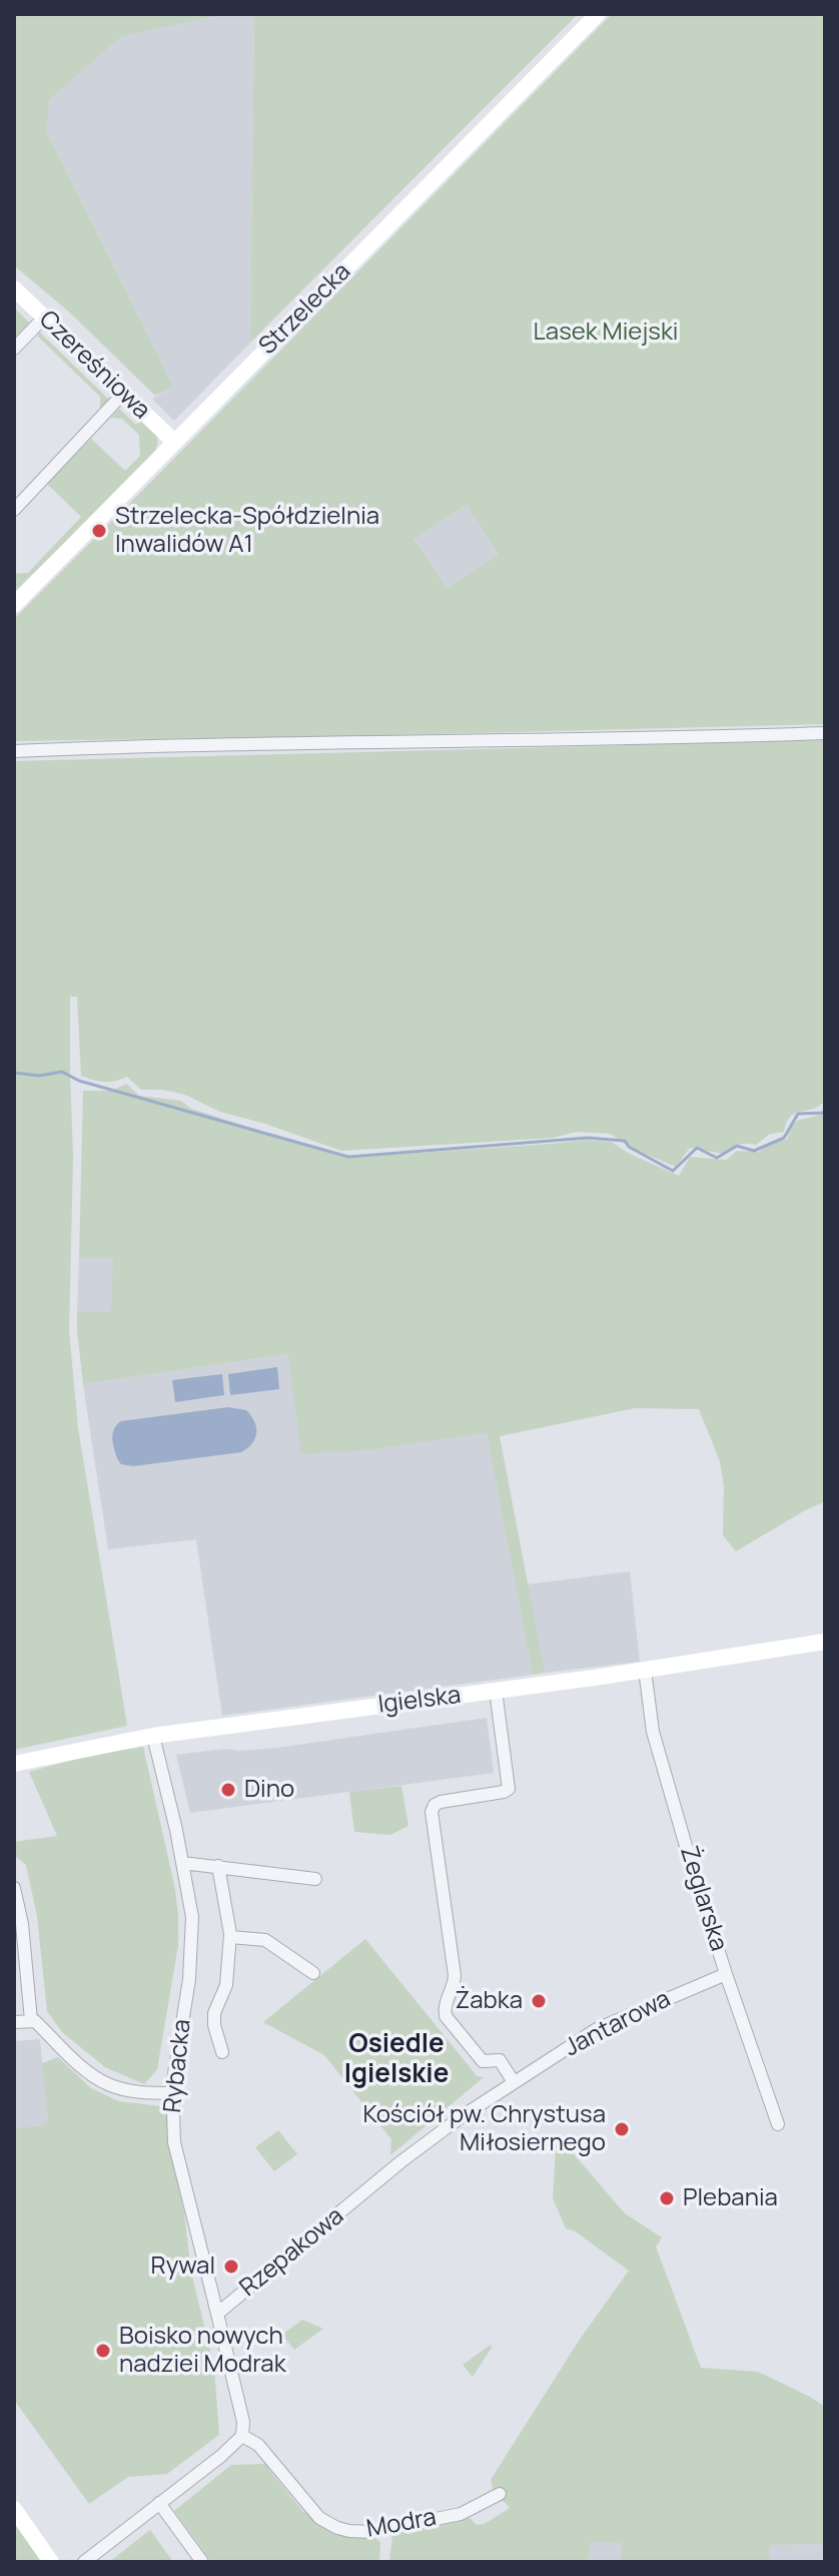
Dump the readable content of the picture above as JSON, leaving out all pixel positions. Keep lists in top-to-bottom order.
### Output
{
  "streets": {
    "street": [
      "Strzelecka",
      "Czereśniowa",
      "Igielska",
      "Żeglarska",
      "Jantarowa",
      "Rybacka",
      "Rzepakowa",
      "Modra"
    ]
  },
  "crossings": [
    ["Strzelecka", "Czereśniowa"],
    ["Igielska", "Żeglarska"],
    ["Igielska", "Rybacka"],
    ["Żeglarska", "Jantarowa"],
    ["Jantarowa", "Rzepakowa"],
    ["Rybacka", "Rzepakowa"],
    ["Rzepakowa", "Modra"]
  ],
  "districts": ["Osiedle Igielskie"],
  "parks": ["Lasek Miejski"],
  "places": [
    "Strzelecka-Spółdzielnia Inwalidów A1",
    "Dino",
    "Żabka",
    "Kościół pw. Chrystusa Miłosiernego",
    "Plebania",
    "Rywal",
    "Boisko nowych nadziei Modrak"
  ]
}
